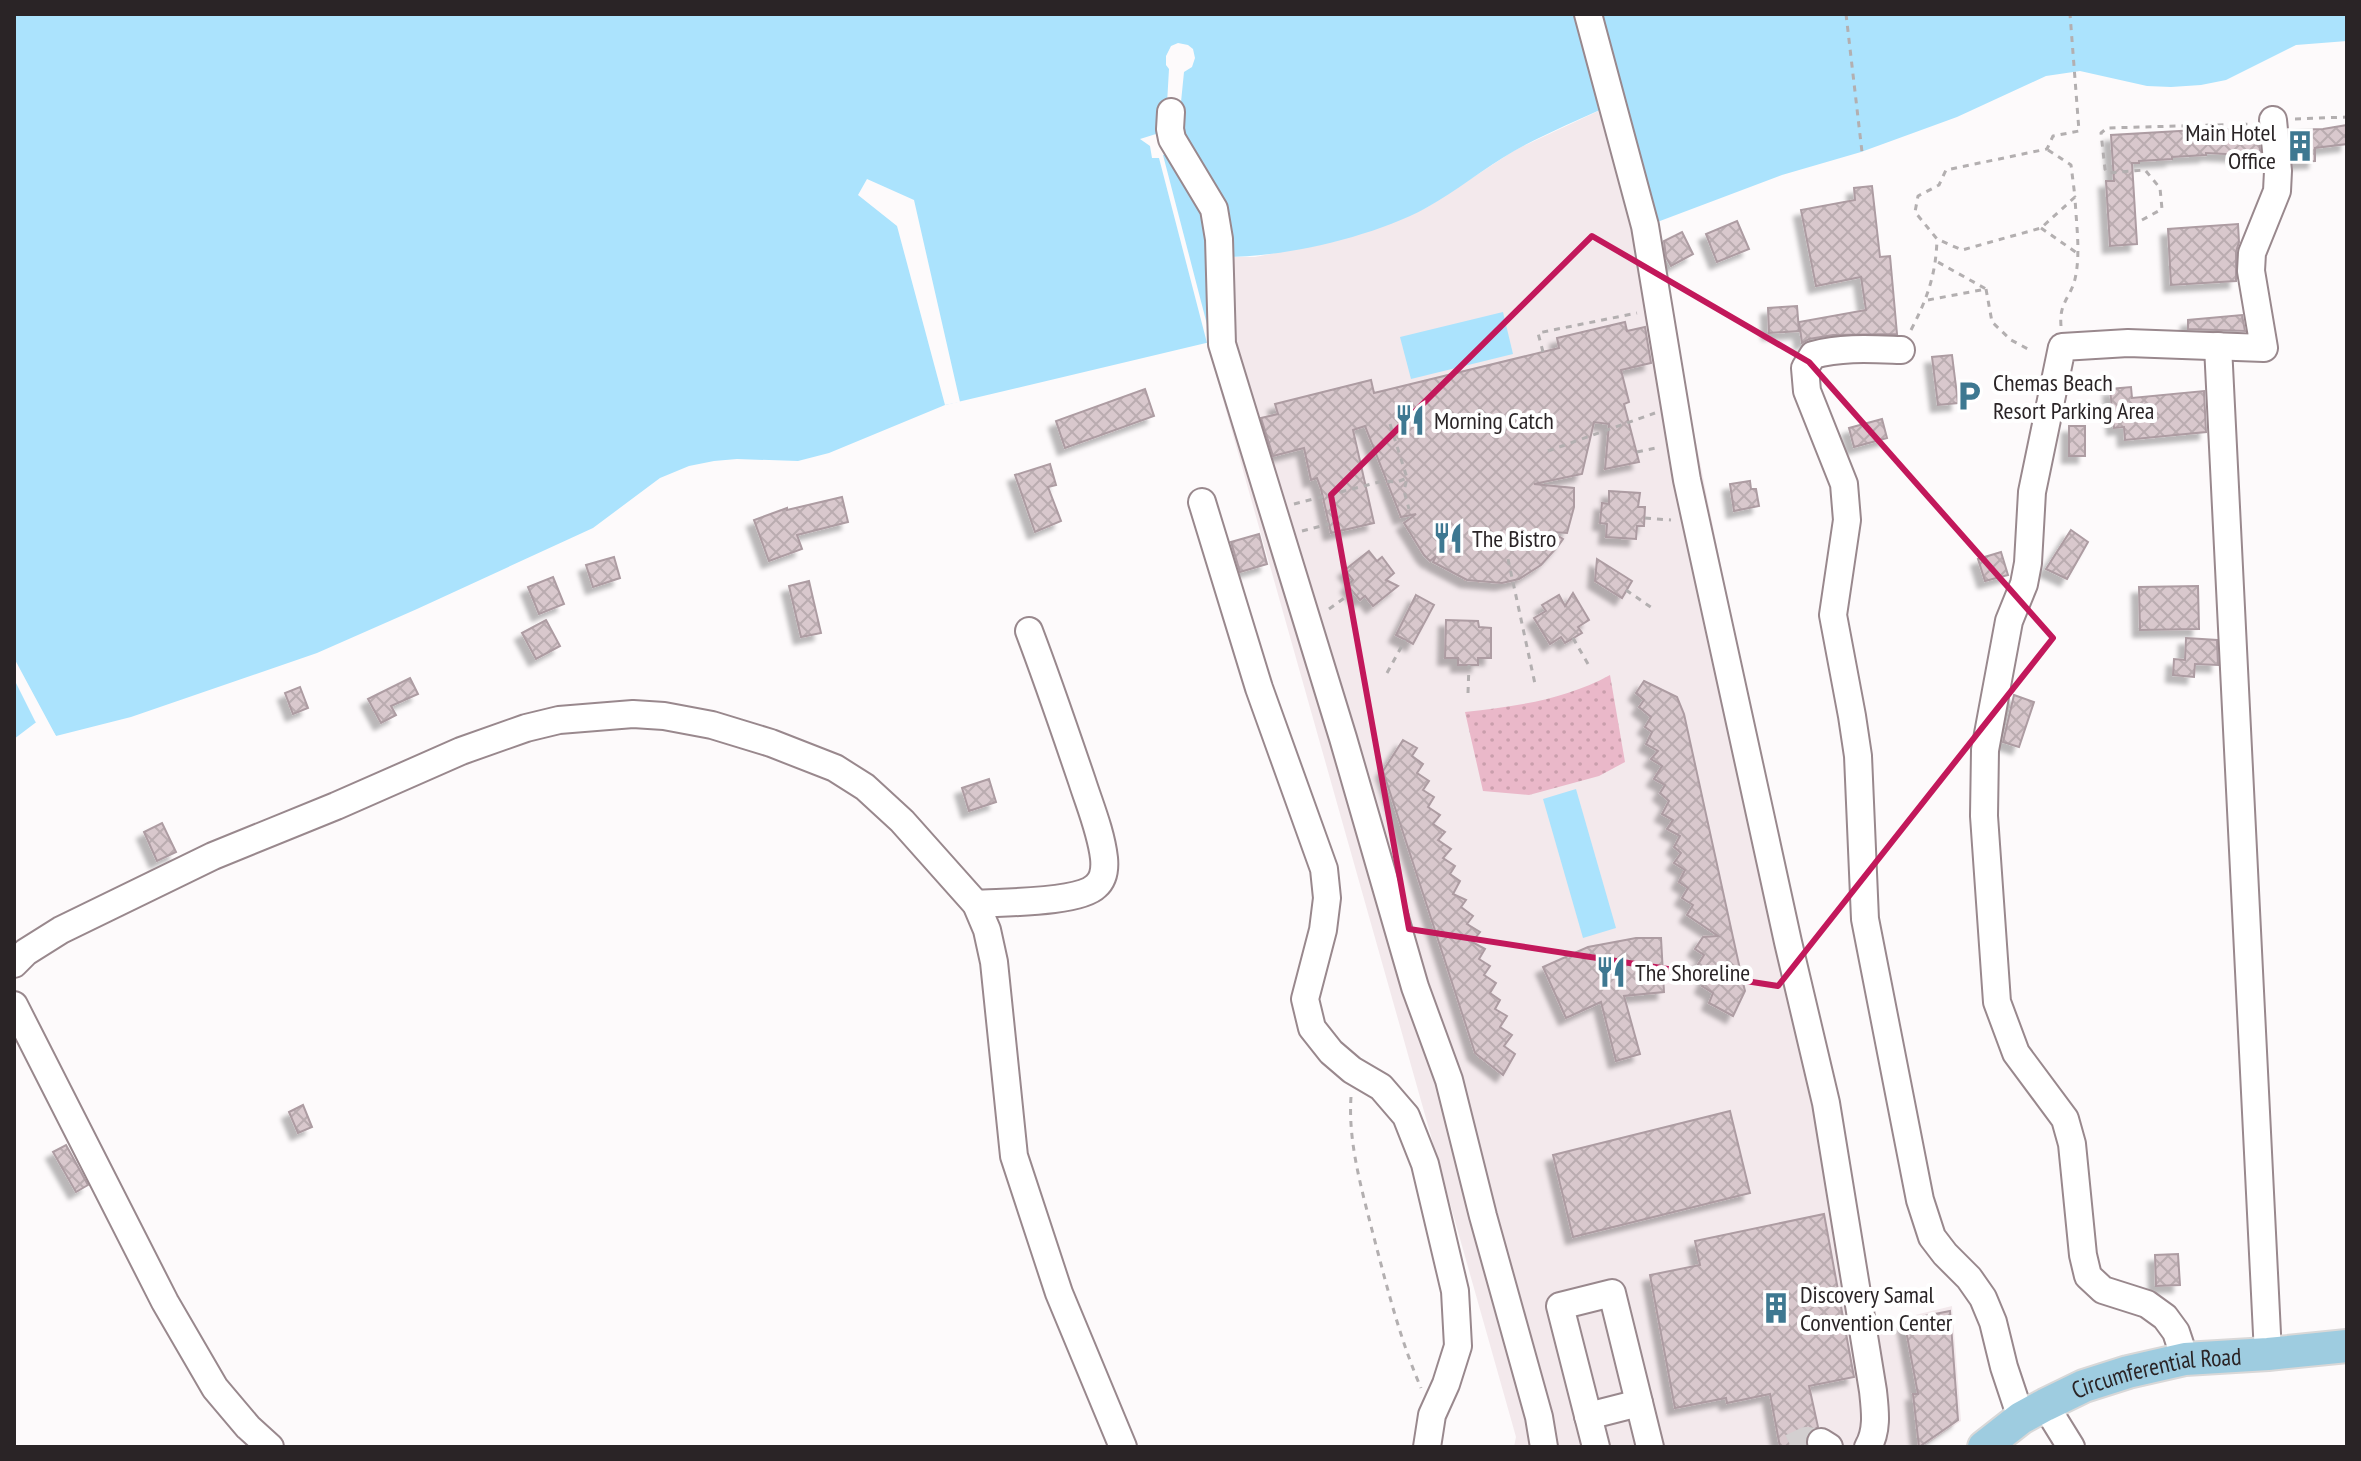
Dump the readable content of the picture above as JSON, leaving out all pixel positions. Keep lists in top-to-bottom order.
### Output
{
  "streets": {
    "main road": ["Circumferential Road"]
  },
  "places": {
    "building": ["Main Hotel Office", "Discovery Samal Convention Center"],
    "parking": ["Chemas Beach Resort Parking Area"],
    "restaurant": ["Morning Catch", "The Bistro", "The Shoreline"]
  }
}
